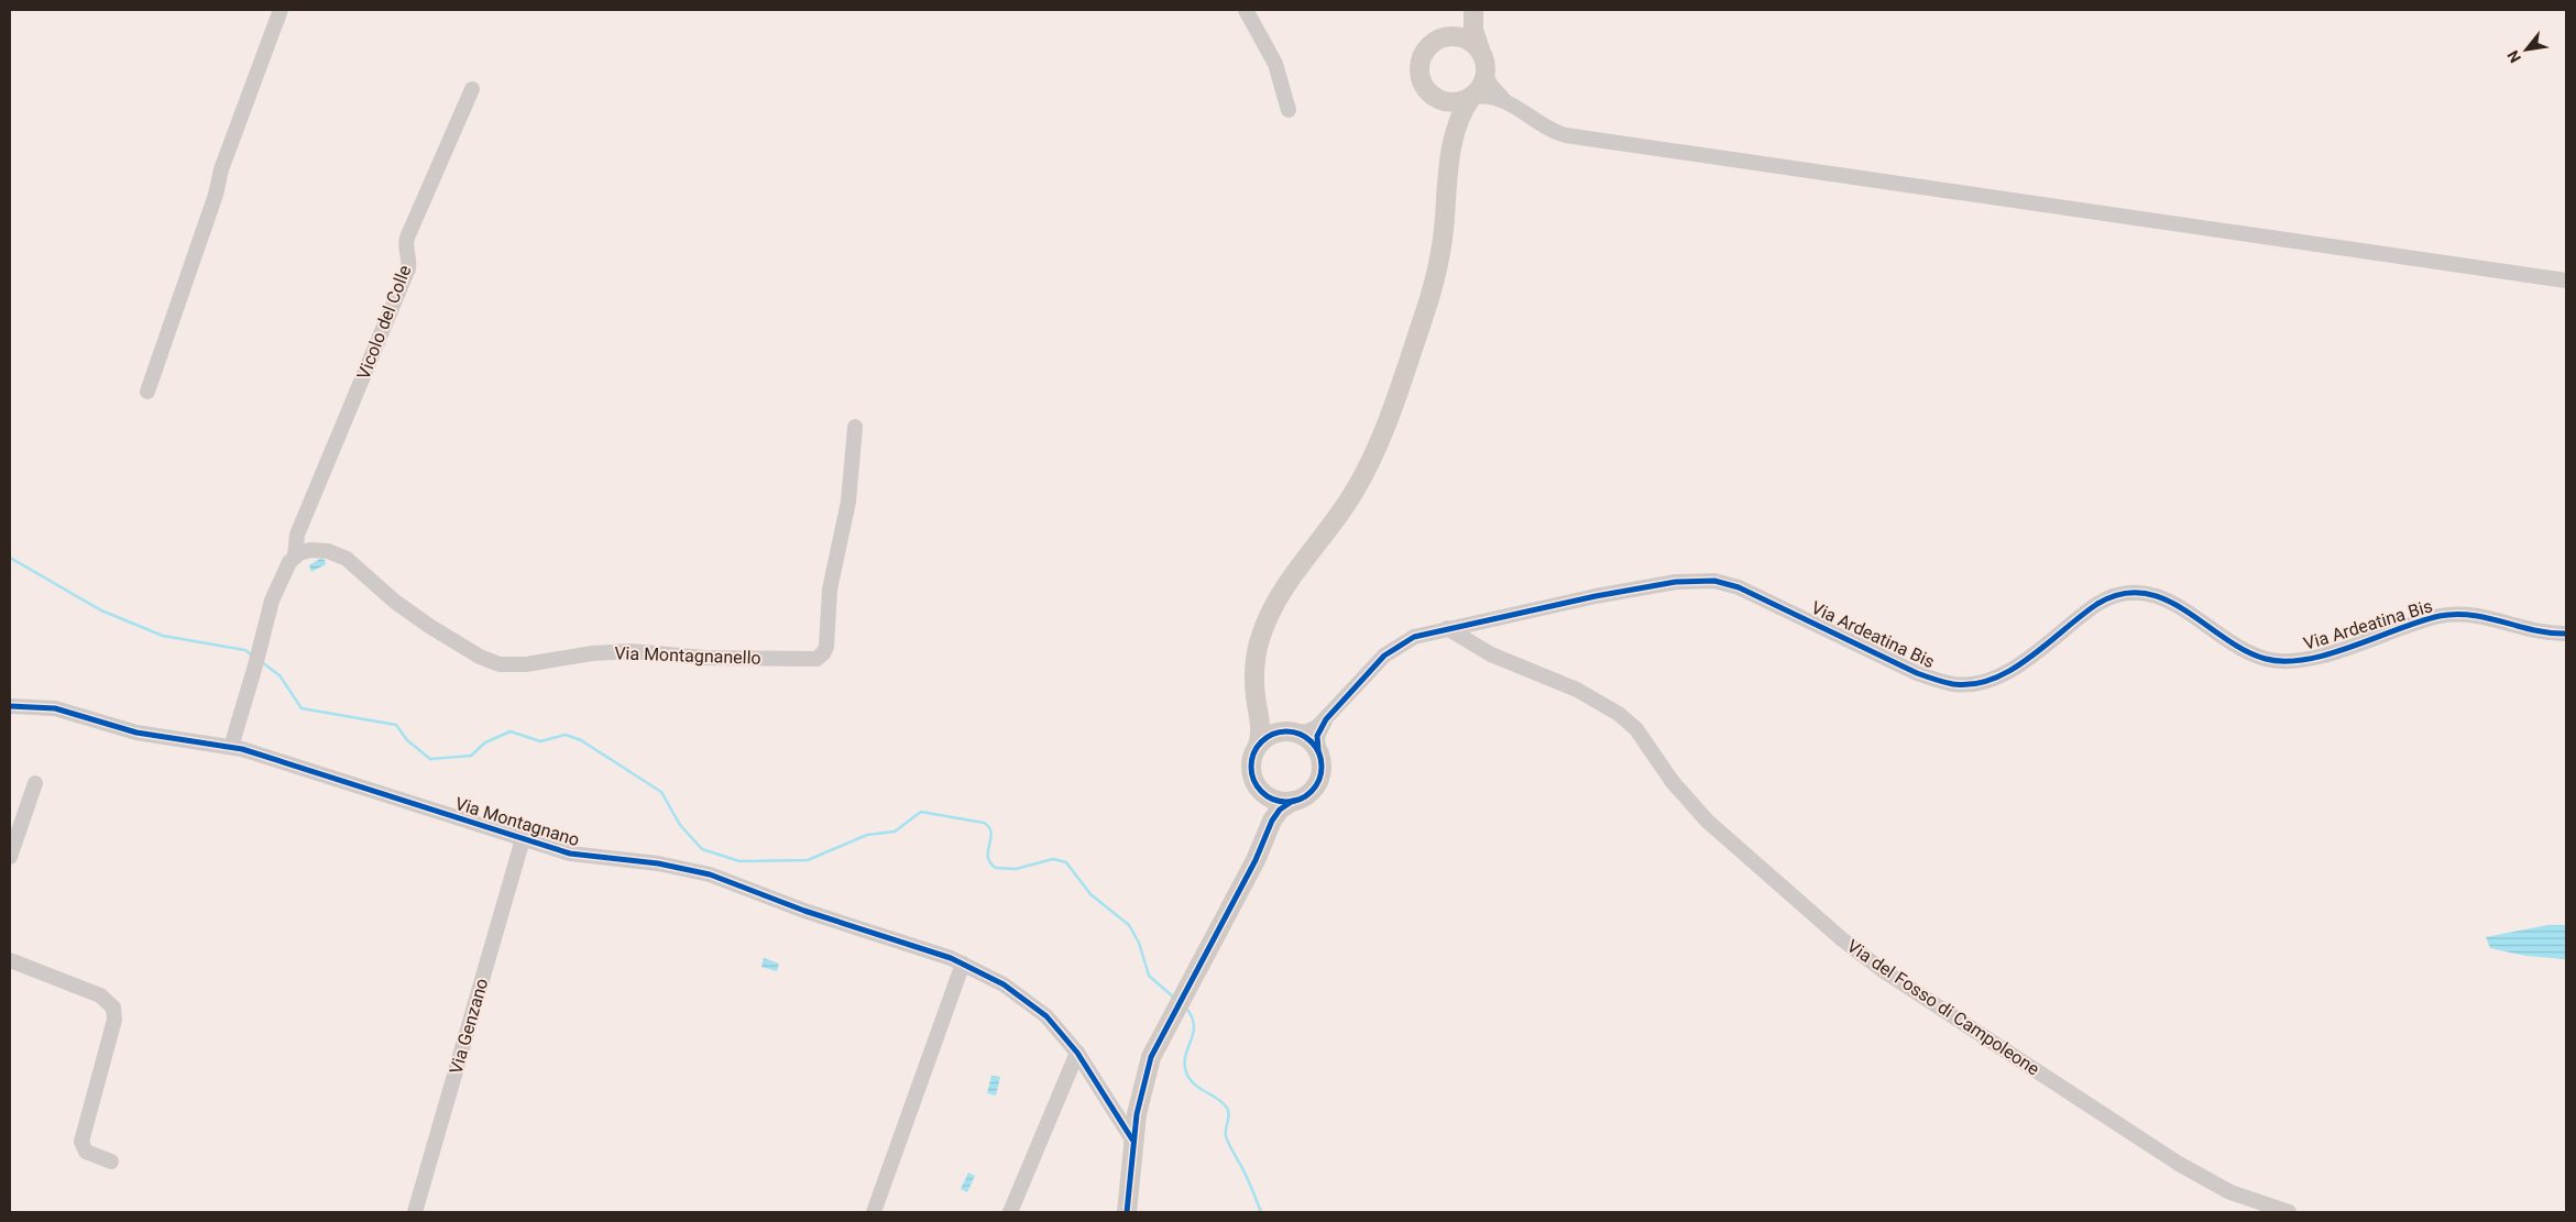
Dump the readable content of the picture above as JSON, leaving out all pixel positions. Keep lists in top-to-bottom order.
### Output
{
  "streets": {
    "street": [
      "Vicolo del Colle",
      "Via Ardeatina Bis",
      "Via Montagnanello",
      "Via Montagnano",
      "Via del Fosso di Campoleone",
      "Via Genzano"
    ]
  },
  "crossings": [
    ["Vicolo del Colle", "Via Montagnanello"],
    ["Via Ardeatina Bis", "Via del Fosso di Campoleone"],
    ["Via Montagnano", "Via Genzano"]
  ],
  "north": "bottom left"
}
